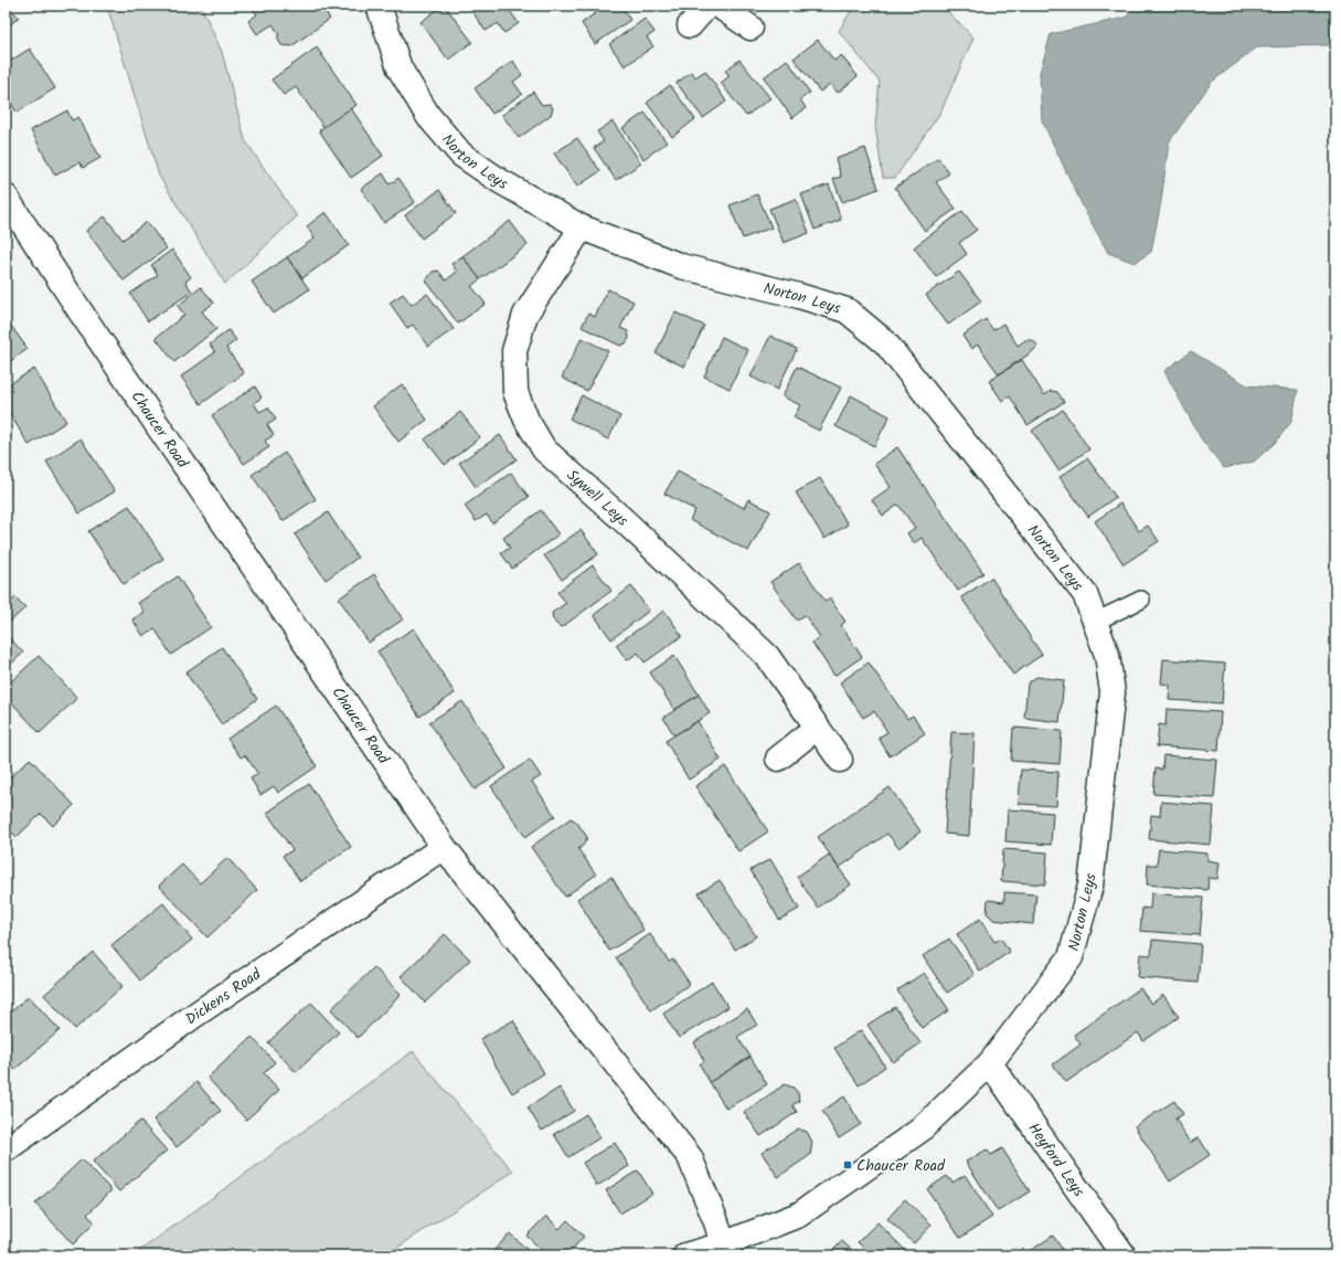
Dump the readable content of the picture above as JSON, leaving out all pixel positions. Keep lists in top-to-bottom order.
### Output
{
  "streets": {
    "street": [
      "Norton Leys",
      "Chaucer Road",
      "Sywell Leys",
      "Dickens Road",
      "Heyford Leys"
    ]
  },
  "crossings": [
    ["Norton Leys", "Chaucer Road"],
    ["Norton Leys", "Sywell Leys"],
    ["Norton Leys", "Heyford Leys"],
    ["Chaucer Road", "Dickens Road"]
  ],
  "places": {
    "transit": ["Chaucer Road"]
  }
}
